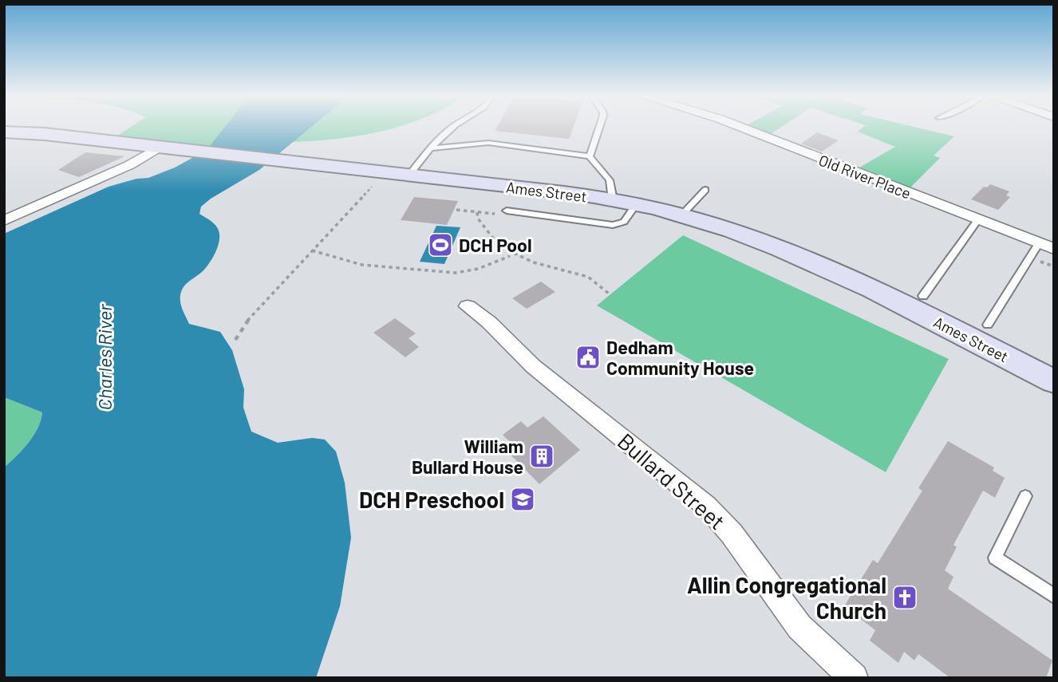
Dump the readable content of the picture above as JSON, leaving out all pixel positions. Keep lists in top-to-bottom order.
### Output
{
  "streets": {
    "street": ["Old River Place", "Ames Street", "Bullard Street"]
  },
  "water": ["Charles River"],
  "places": {
    "sports": ["DCH Pool"],
    "public building": ["Dedham Community House"],
    "building": ["William Bullard House"],
    "school or university": ["DCH Preschool"],
    "church": ["Allin Congregational Church"]
  }
}
